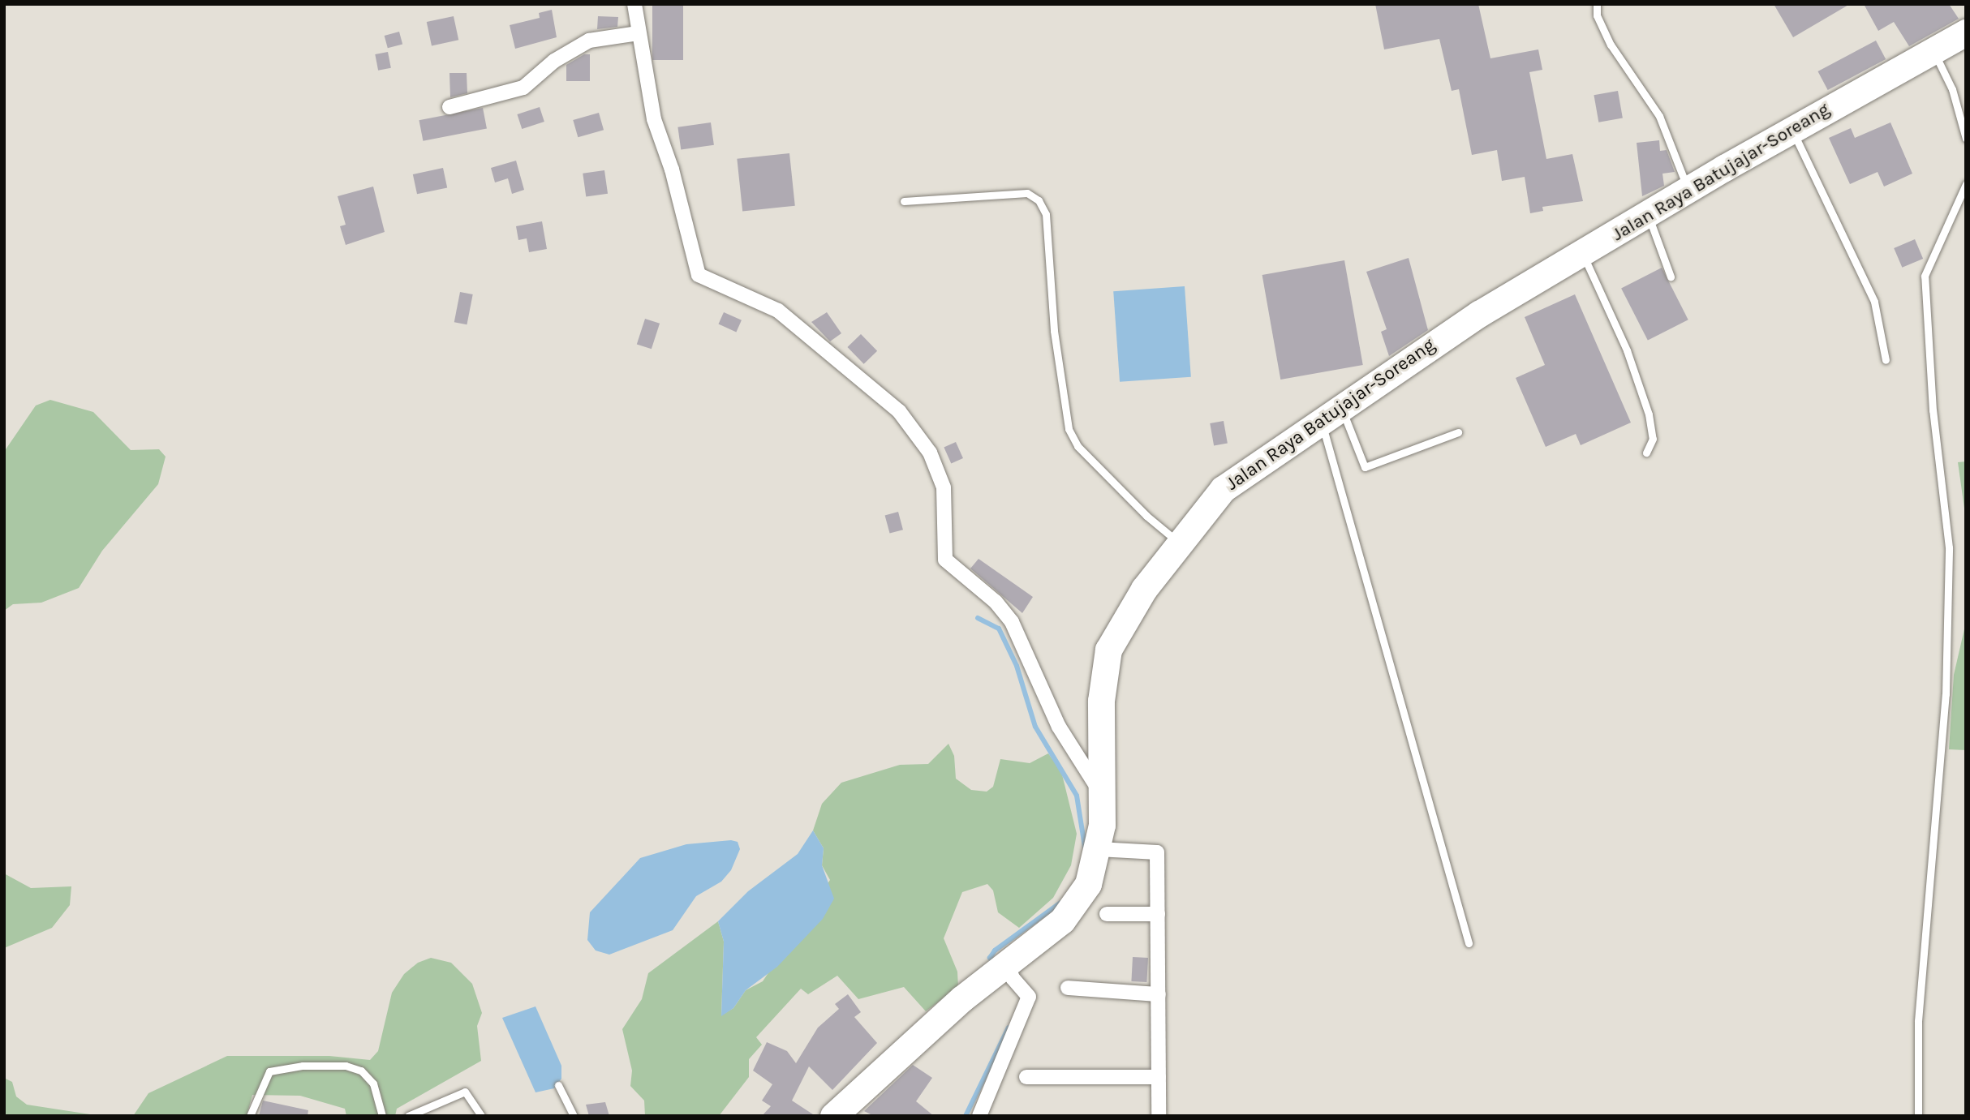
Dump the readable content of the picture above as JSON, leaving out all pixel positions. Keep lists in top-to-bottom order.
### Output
{
  "streets": {
    "highway": ["Jalan Raya Batujajar-Soreang"]
  }
}
